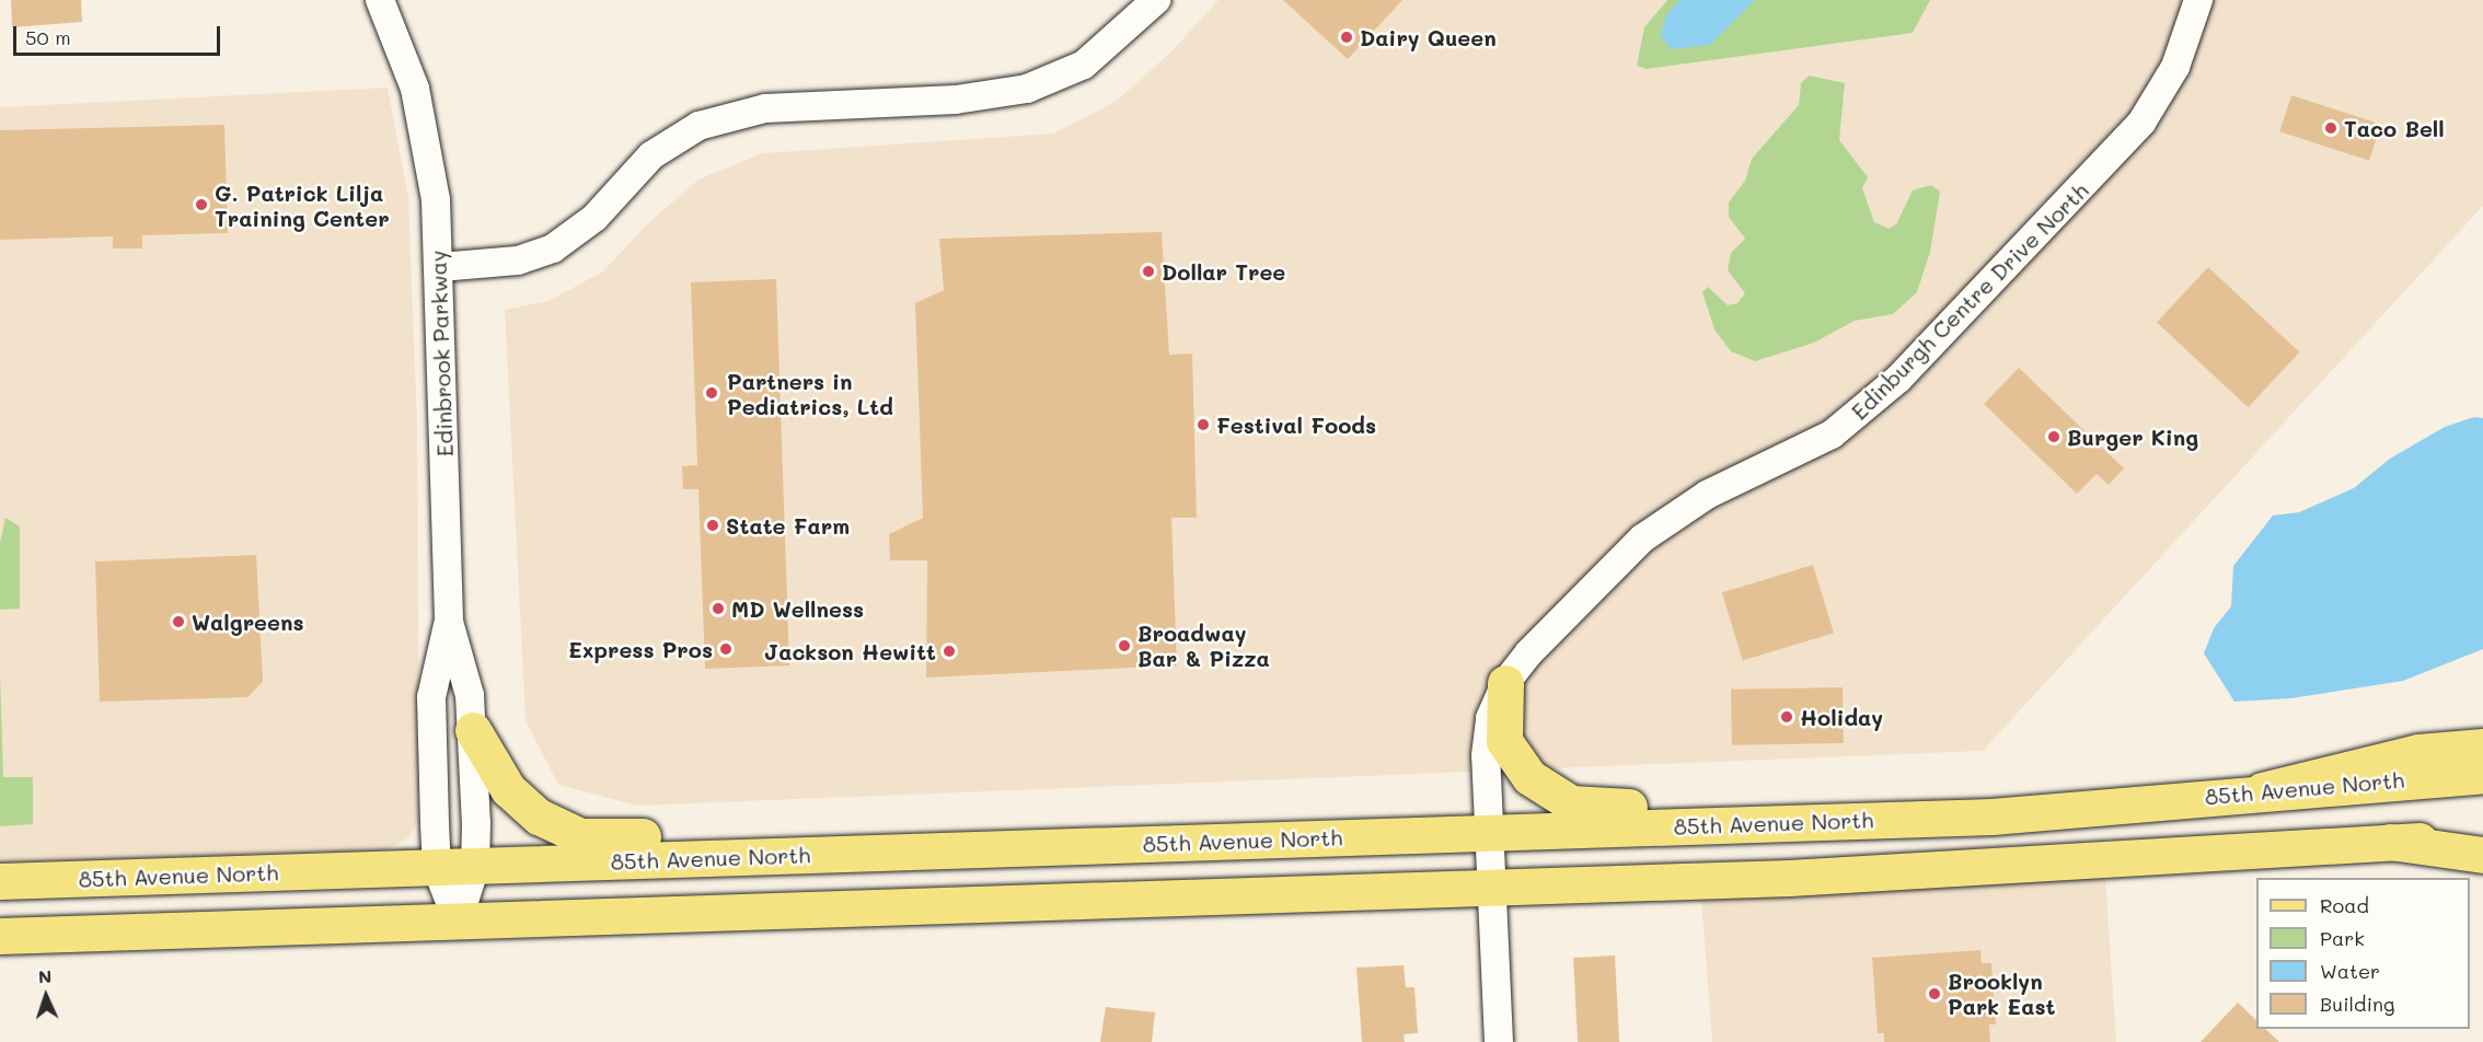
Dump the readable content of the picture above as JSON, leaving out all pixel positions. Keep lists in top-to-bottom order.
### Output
{
  "streets": {
    "main road": ["85th Avenue North"],
    "street": ["Edinburgh Centre Drive North", "Edinbrook Parkway"]
  },
  "crossings": [
    ["Edinburgh Centre Drive North", "85th Avenue North"],
    ["Edinbrook Parkway", "85th Avenue North"]
  ],
  "places": [
    "Dairy Queen",
    "Taco Bell",
    "G. Patrick Lilja Training Center",
    "Dollar Tree",
    "Partners in Pediatrics, Ltd",
    "Festival Foods",
    "Burger King",
    "State Farm",
    "MD Wellness",
    "Walgreens",
    "Broadway Bar & Pizza",
    "Express Pros",
    "Jackson Hewitt",
    "Holiday",
    "Brooklyn Park East"
  ],
  "legend": [
    "Road",
    "Park",
    "Water",
    "Building"
  ],
  "scale_bar": "50 m",
  "north": "top"
}
